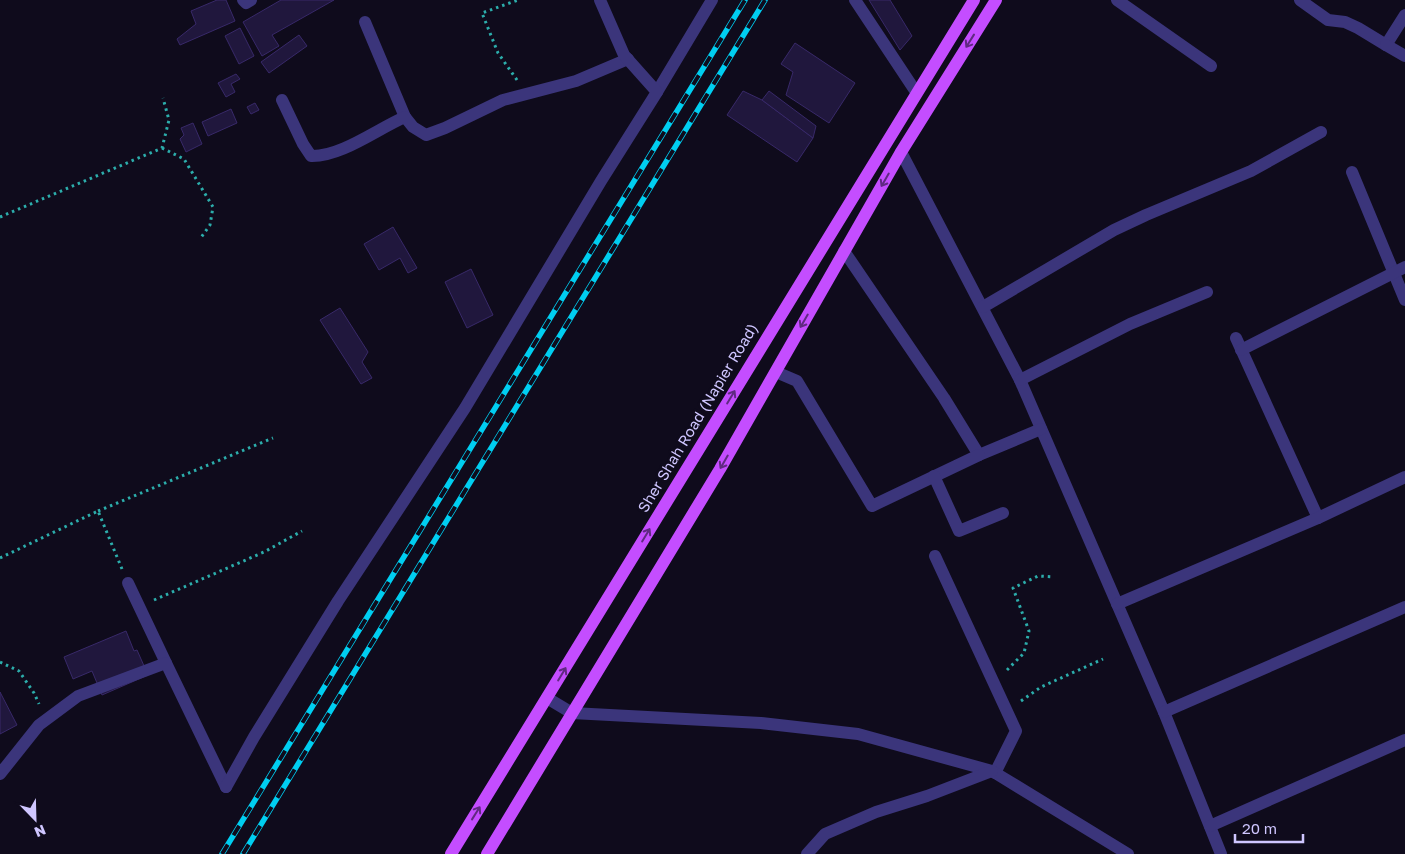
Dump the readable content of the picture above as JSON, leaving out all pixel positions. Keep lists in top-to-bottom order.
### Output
{
  "streets": {
    "main road": ["Sher Shah Road (Napier Road)"]
  },
  "scale_bar": "20 m",
  "north": "bottom right"
}
